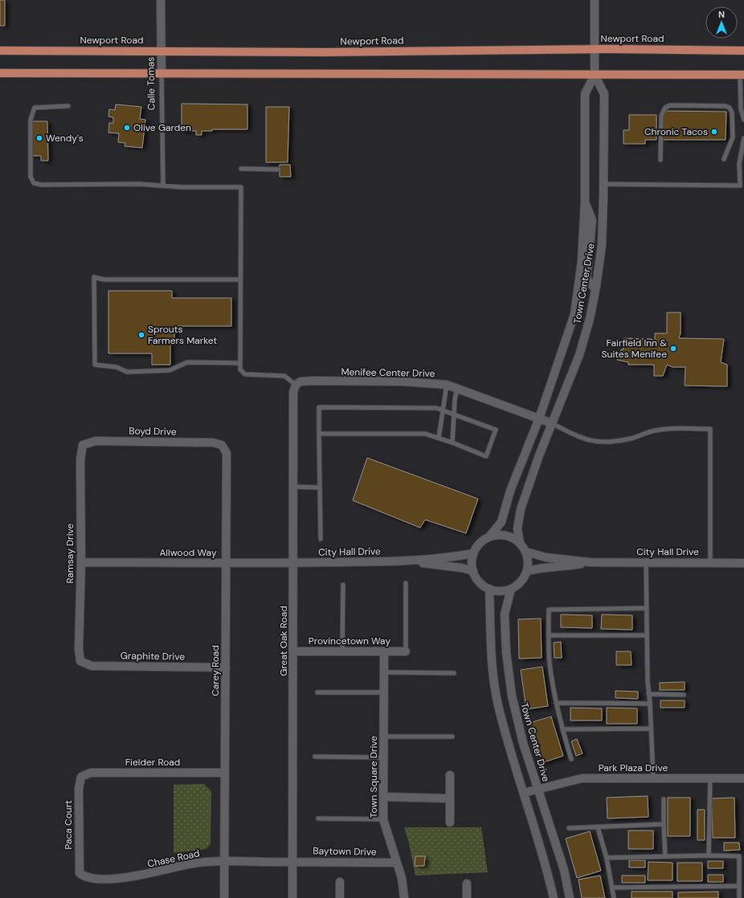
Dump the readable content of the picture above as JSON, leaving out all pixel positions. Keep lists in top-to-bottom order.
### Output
{
  "streets": {
    "main road": ["Newport Road"],
    "street": [
      "Calle Tomas",
      "Town Center Drive",
      "Menifee Center Drive",
      "Boyd Drive",
      "City Hall Drive",
      "Allwood Way",
      "Ramsay Drive",
      "Great Oak Road",
      "Provincetown Way",
      "Graphite Drive",
      "Carey Road",
      "Fielder Road",
      "Park Plaza Drive",
      "Town Square Drive",
      "Paca Court",
      "Baytown Drive",
      "Chase Road"
    ]
  },
  "crossings": [
    ["Newport Road", "Calle Tomas"],
    ["Newport Road", "Town Center Drive"],
    ["Town Center Drive", "Menifee Center Drive"],
    ["Town Center Drive", "City Hall Drive"],
    ["Town Center Drive", "Park Plaza Drive"],
    ["Menifee Center Drive", "Great Oak Road"],
    ["Boyd Drive", "Ramsay Drive"],
    ["Boyd Drive", "Carey Road"],
    ["City Hall Drive", "Allwood Way"],
    ["City Hall Drive", "Great Oak Road"],
    ["Allwood Way", "Ramsay Drive"],
    ["Allwood Way", "Great Oak Road"],
    ["Allwood Way", "Carey Road"],
    ["Ramsay Drive", "Graphite Drive"],
    ["Great Oak Road", "Provincetown Way"],
    ["Great Oak Road", "Baytown Drive"],
    ["Great Oak Road", "Chase Road"],
    ["Provincetown Way", "Town Square Drive"],
    ["Graphite Drive", "Carey Road"],
    ["Carey Road", "Fielder Road"],
    ["Carey Road", "Chase Road"],
    ["Fielder Road", "Paca Court"],
    ["Town Square Drive", "Baytown Drive"],
    ["Paca Court", "Chase Road"],
    ["Baytown Drive", "Chase Road"]
  ],
  "places": [
    "Olive Garden",
    "Chronic Tacos",
    "Wendy's",
    "Sprouts Farmers Market",
    "Fairfield Inn & Suites Menifee"
  ],
  "north": "top"
}
